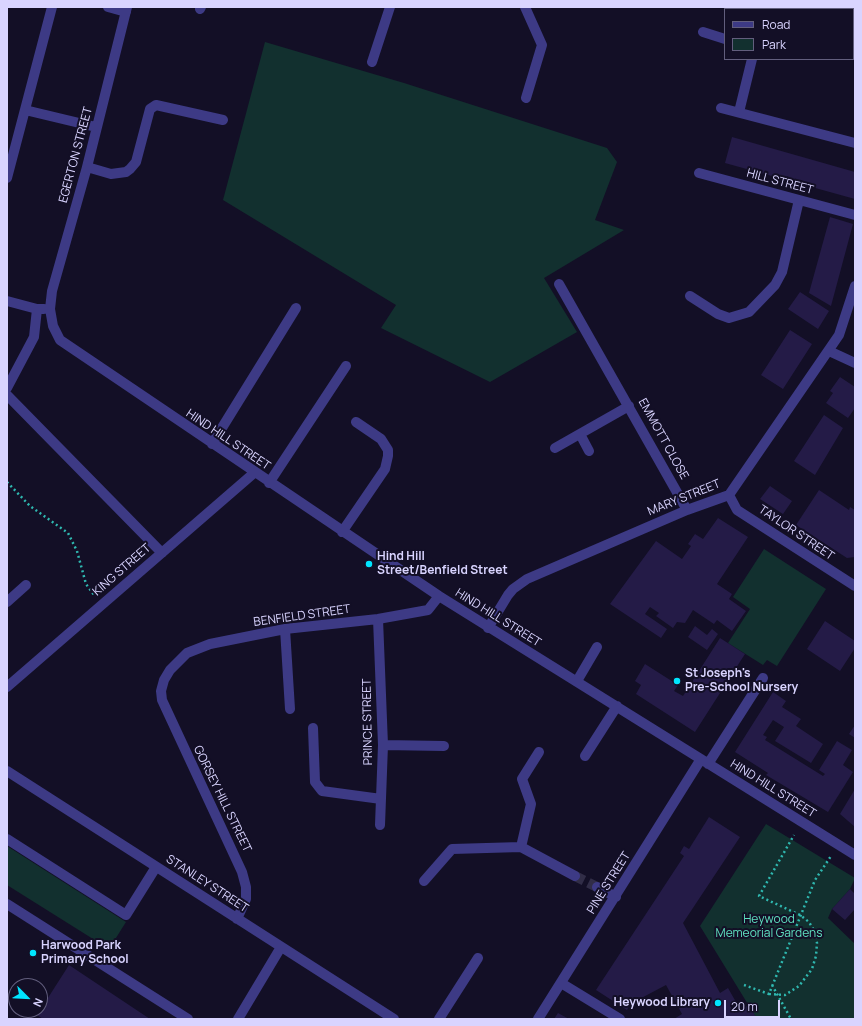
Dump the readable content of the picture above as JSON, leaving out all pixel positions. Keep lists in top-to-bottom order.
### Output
{
  "streets": {
    "street": [
      "EGERTON STREET",
      "HILL STREET",
      "EMMOTT CLOSE",
      "HIND HILL STREET",
      "MARY STREET",
      "TAYLOR STREET",
      "KING STREET",
      "BENFIELD STREET",
      "PRINCE STREET",
      "GORSEY HILL STREET",
      "PINE STREET",
      "STANLEY STREET"
    ]
  },
  "crossings": [
    ["EGERTON STREET", "HIND HILL STREET"],
    ["EMMOTT CLOSE", "MARY STREET"],
    ["HIND HILL STREET", "MARY STREET"],
    ["HIND HILL STREET", "KING STREET"],
    ["HIND HILL STREET", "BENFIELD STREET"],
    ["HIND HILL STREET", "PINE STREET"],
    ["MARY STREET", "TAYLOR STREET"],
    ["BENFIELD STREET", "PRINCE STREET"],
    ["BENFIELD STREET", "GORSEY HILL STREET"],
    ["GORSEY HILL STREET", "STANLEY STREET"]
  ],
  "parks": ["Heywood Memeorial Gardens"],
  "places": [
    "Hind Hill Street/Benfield Street",
    "St Joseph's Pre-School Nursery",
    "Harwood Park Primary School",
    "Heywood Library"
  ],
  "legend": ["Road", "Park"],
  "scale_bar": "20 m",
  "north": "bottom right"
}
